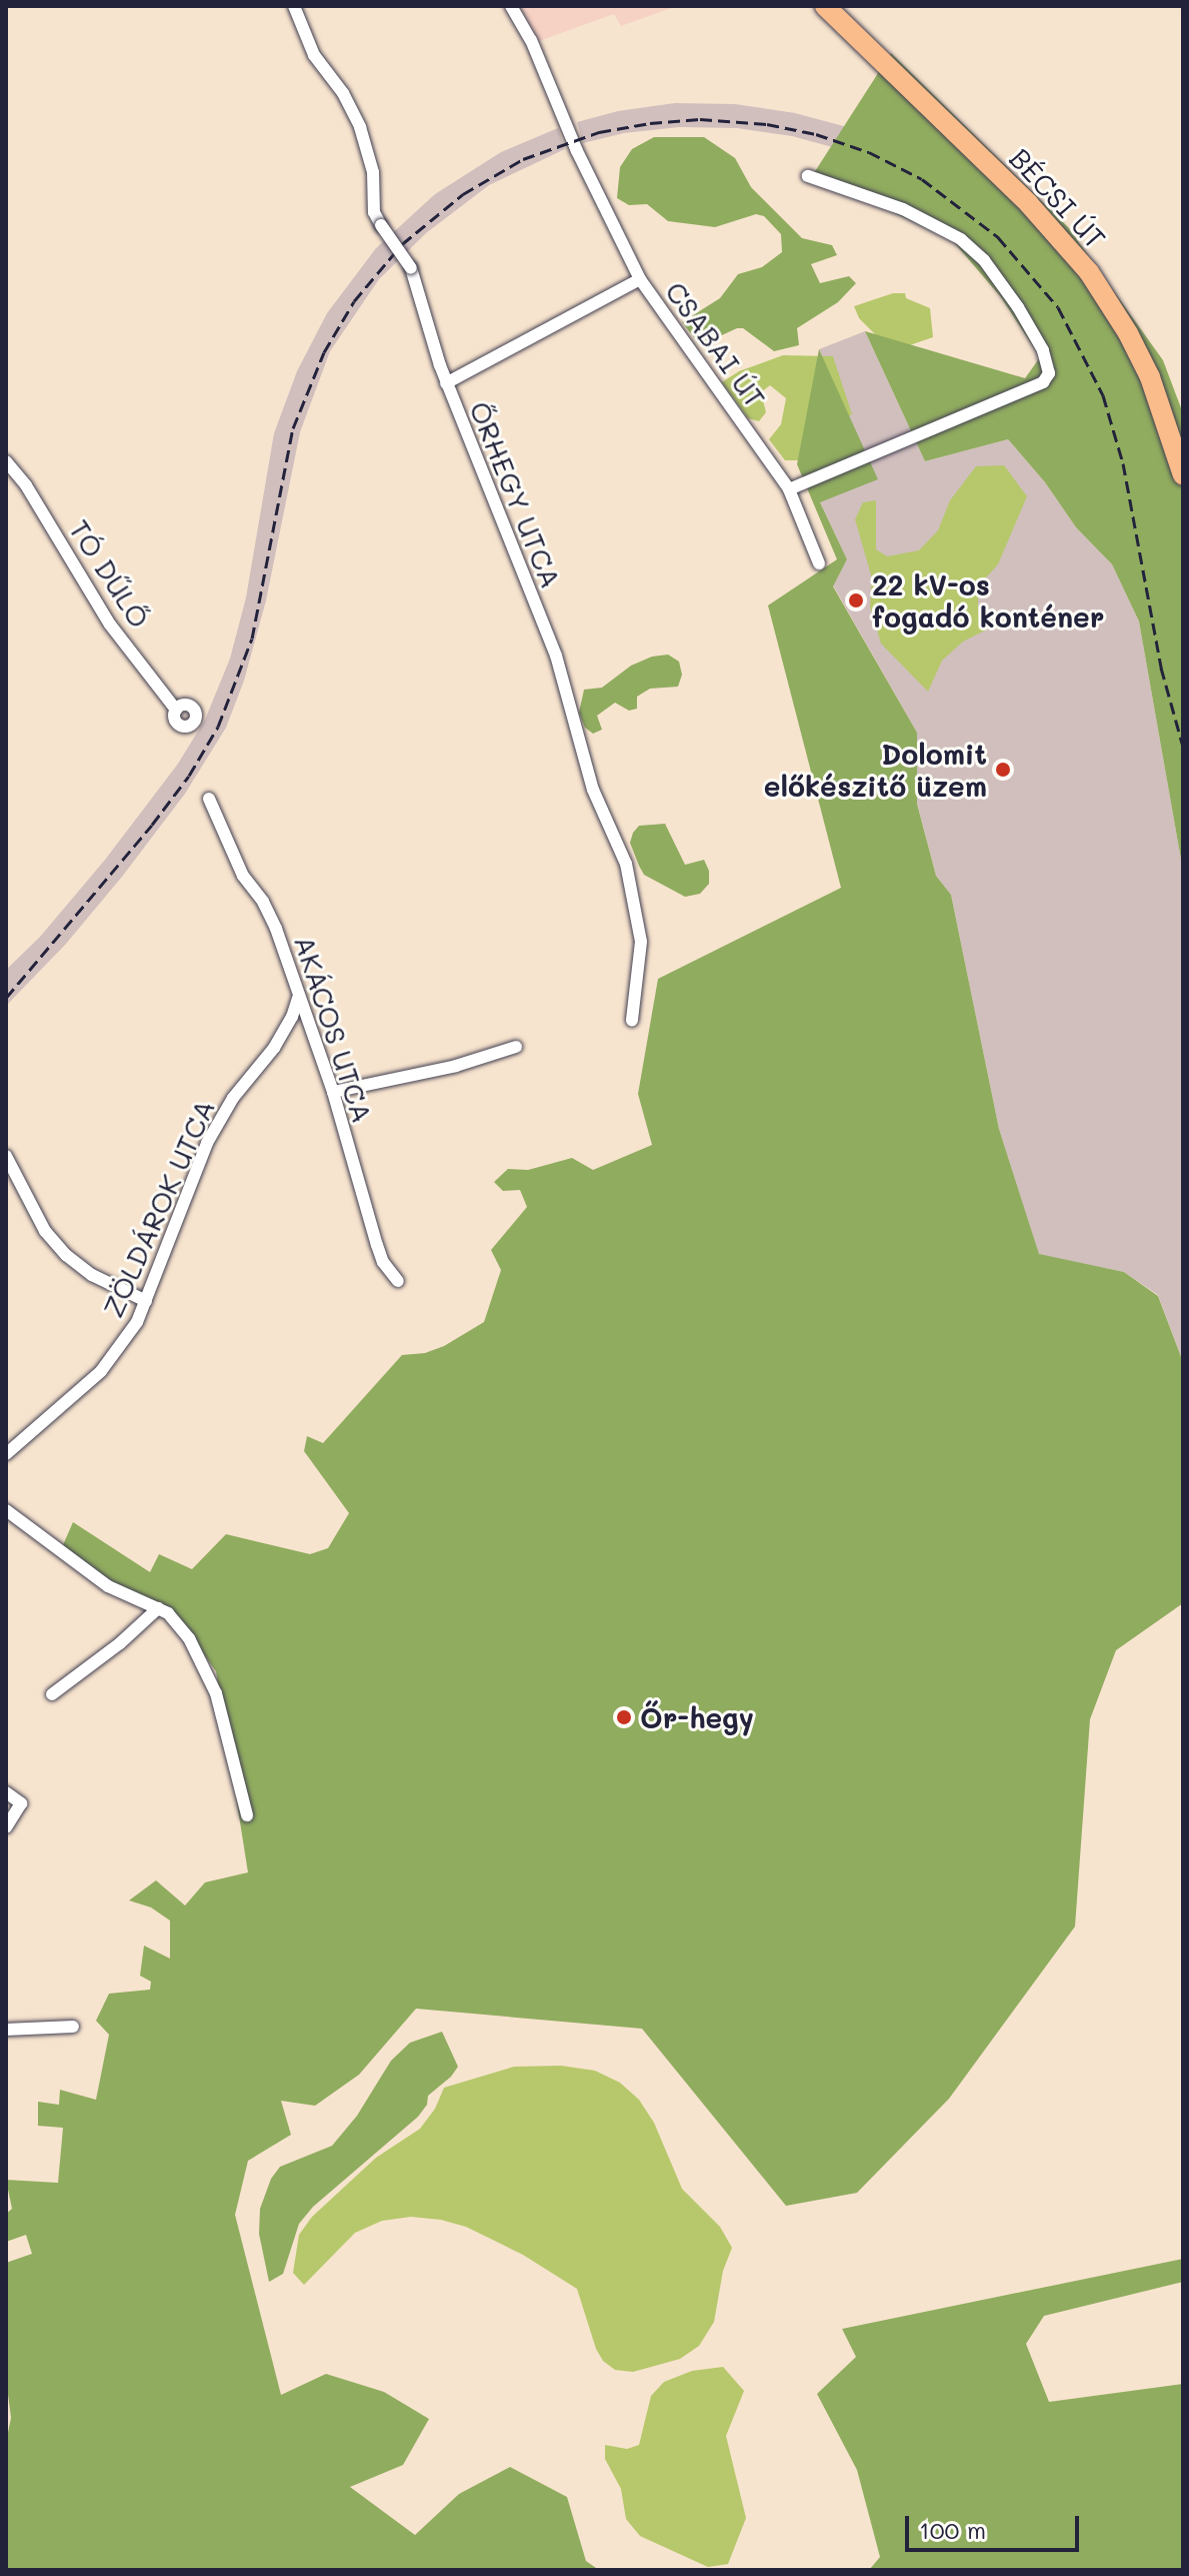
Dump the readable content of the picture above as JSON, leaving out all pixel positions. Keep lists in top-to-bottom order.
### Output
{
  "streets": {
    "main road": ["BÉCSI ÚT"],
    "street": [
      "CSABAI ÚT",
      "ŐRHEGY UTCA",
      "TÓ DŰLŐ",
      "AKÁCOS UTCA",
      "ZÖLDÁROK UTCA"
    ]
  },
  "crossings": [
    ["AKÁCOS UTCA", "ZÖLDÁROK UTCA"]
  ],
  "places": ["22 kV-os fogadó konténer", "Dolomit előkészitő üzem", "Őr-hegy"],
  "scale_bar": "100 m"
}
